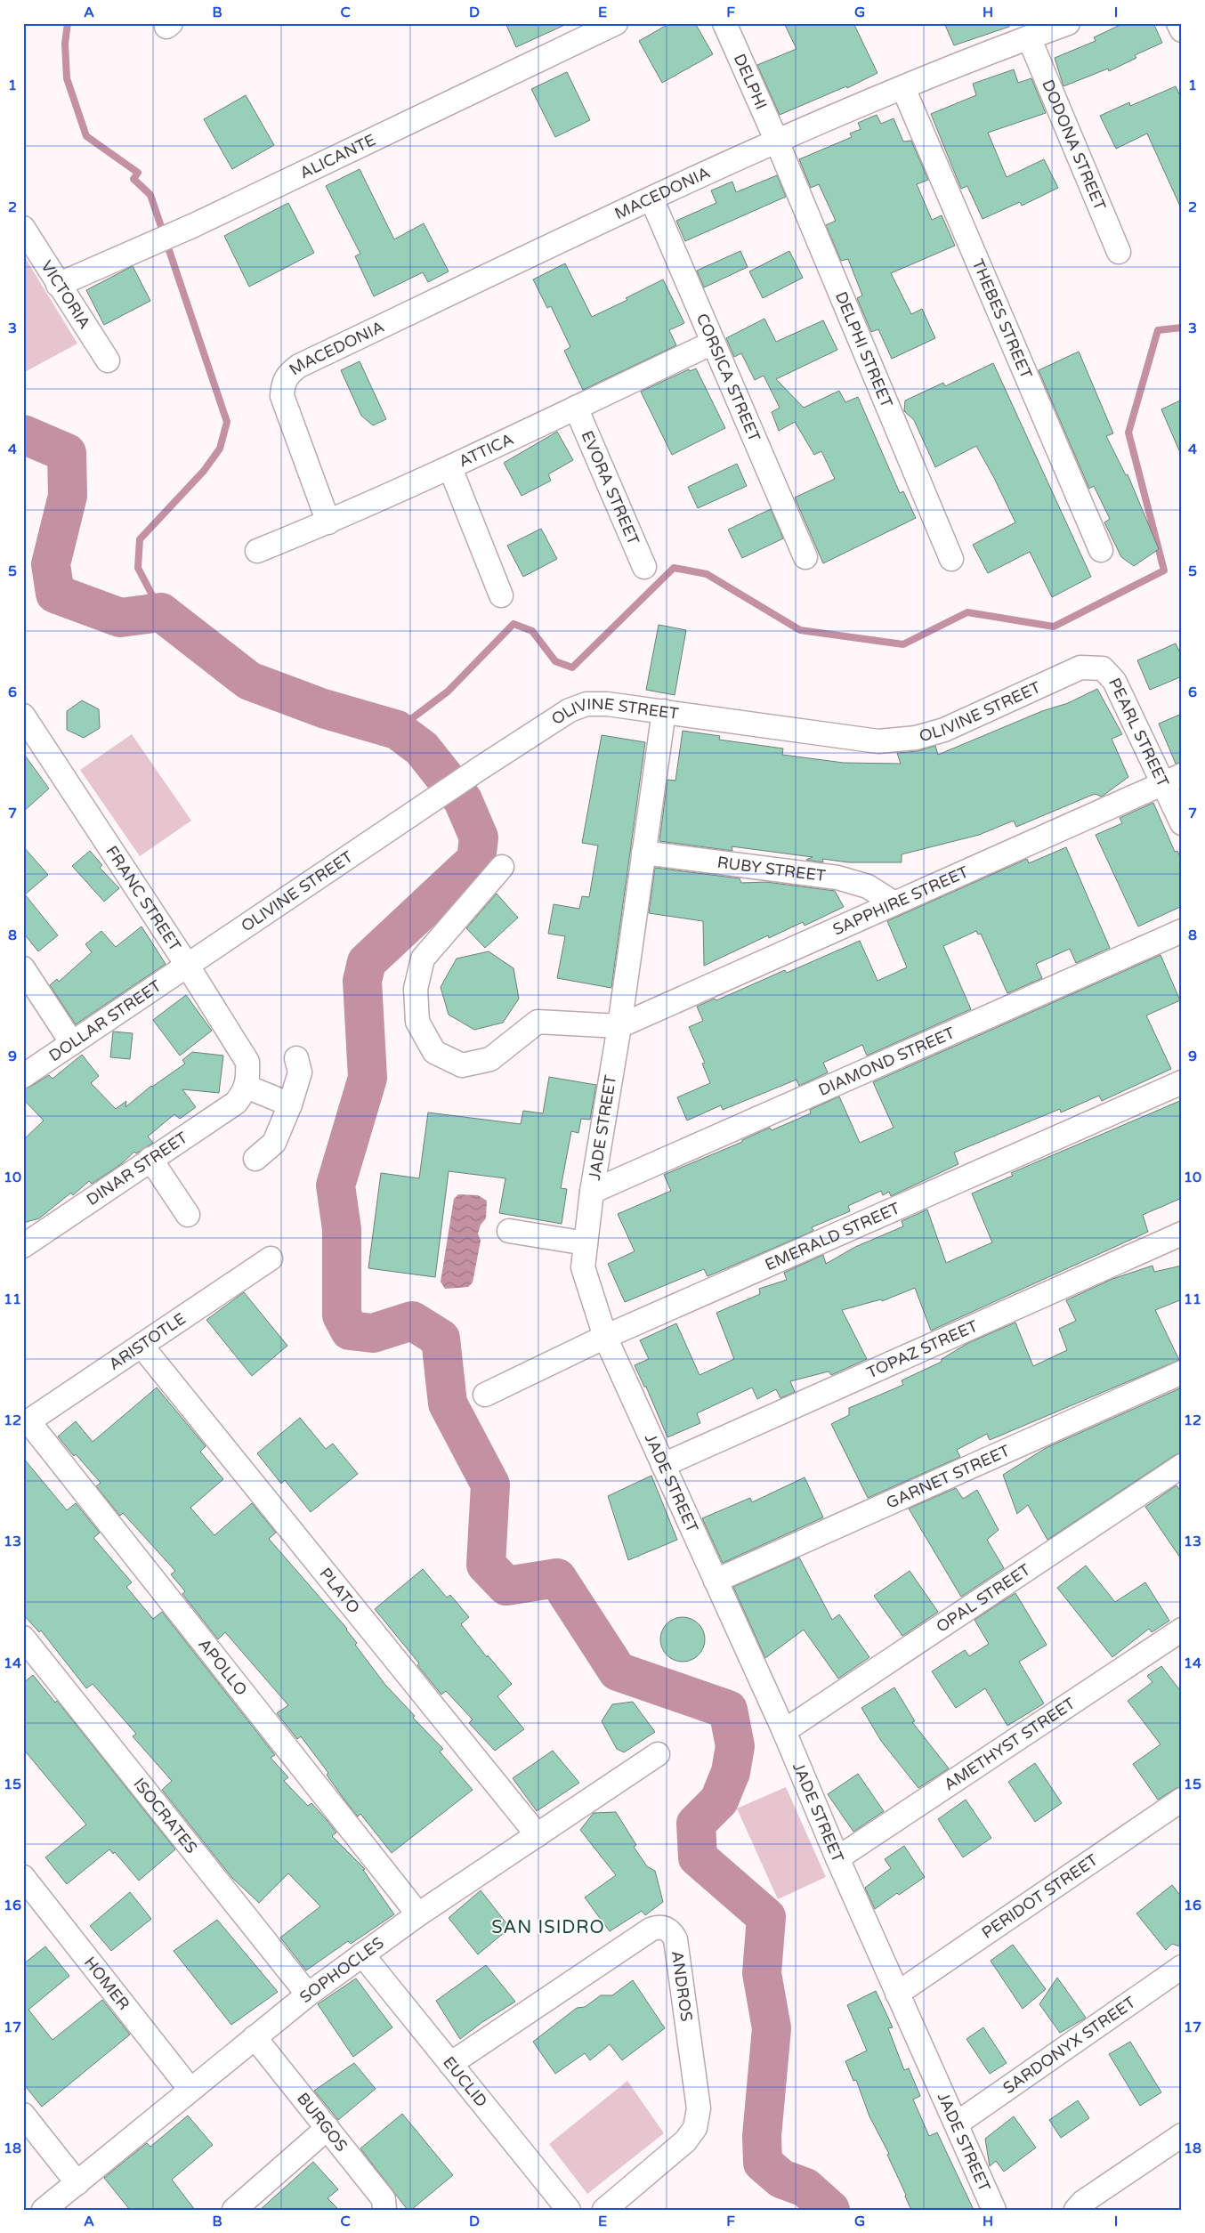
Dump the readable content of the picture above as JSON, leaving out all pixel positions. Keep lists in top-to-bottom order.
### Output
{
  "streets": {
    "street": [
      "DELPHI",
      "DODONA STREET",
      "ALICANTE",
      "MACEDONIA",
      "VICTORIA",
      "THEBES STREET",
      "DELPHI STREET",
      "CORSICA STREET",
      "ATTICA",
      "EVORA STREET",
      "OLIVINE STREET",
      "PEARL STREET",
      "RUBY STREET",
      "FRANC STREET",
      "SAPPHIRE STREET",
      "DOLLAR STREET",
      "DIAMOND STREET",
      "JADE STREET",
      "DINAR STREET",
      "EMERALD STREET",
      "ARISTOTLE",
      "TOPAZ STREET",
      "GARNET STREET",
      "PLATO",
      "OPAL STREET",
      "APOLLO",
      "AMETHYST STREET",
      "ISOCRATES",
      "PERIDOT STREET",
      "SOPHOCLES",
      "HOMER",
      "ANDROS",
      "SARDONYX STREET",
      "EUCLID",
      "BURGOS"
    ]
  },
  "crossings": [
    ["DELPHI", "MACEDONIA"],
    ["DELPHI", "DELPHI STREET"],
    ["DODONA STREET", "MACEDONIA"],
    ["ALICANTE", "VICTORIA"],
    ["MACEDONIA", "THEBES STREET"],
    ["MACEDONIA", "DELPHI STREET"],
    ["MACEDONIA", "CORSICA STREET"],
    ["MACEDONIA", "ATTICA"],
    ["CORSICA STREET", "ATTICA"],
    ["ATTICA", "EVORA STREET"],
    ["OLIVINE STREET", "PEARL STREET"],
    ["OLIVINE STREET", "FRANC STREET"],
    ["OLIVINE STREET", "DOLLAR STREET"],
    ["OLIVINE STREET", "JADE STREET"],
    ["PEARL STREET", "SAPPHIRE STREET"],
    ["RUBY STREET", "SAPPHIRE STREET"],
    ["RUBY STREET", "JADE STREET"],
    ["FRANC STREET", "DOLLAR STREET"],
    ["FRANC STREET", "DINAR STREET"],
    ["SAPPHIRE STREET", "JADE STREET"],
    ["DIAMOND STREET", "JADE STREET"],
    ["JADE STREET", "EMERALD STREET"],
    ["JADE STREET", "TOPAZ STREET"],
    ["JADE STREET", "GARNET STREET"],
    ["JADE STREET", "OPAL STREET"],
    ["JADE STREET", "AMETHYST STREET"],
    ["JADE STREET", "PERIDOT STREET"],
    ["JADE STREET", "SARDONYX STREET"],
    ["ARISTOTLE", "PLATO"],
    ["ARISTOTLE", "APOLLO"],
    ["PLATO", "SOPHOCLES"],
    ["APOLLO", "SOPHOCLES"],
    ["ISOCRATES", "SOPHOCLES"],
    ["SOPHOCLES", "HOMER"],
    ["SOPHOCLES", "EUCLID"],
    ["SOPHOCLES", "BURGOS"],
    ["ANDROS", "EUCLID"]
  ],
  "districts": ["SAN ISIDRO"],
  "grid": {
    "columns": [
      "A",
      "B",
      "C",
      "D",
      "E",
      "F",
      "G",
      "H",
      "I"
    ],
    "rows": [
      "1",
      "2",
      "3",
      "4",
      "5",
      "6",
      "7",
      "8",
      "9",
      "10",
      "11",
      "12",
      "13",
      "14",
      "15",
      "16",
      "17",
      "18"
    ]
  }
}
